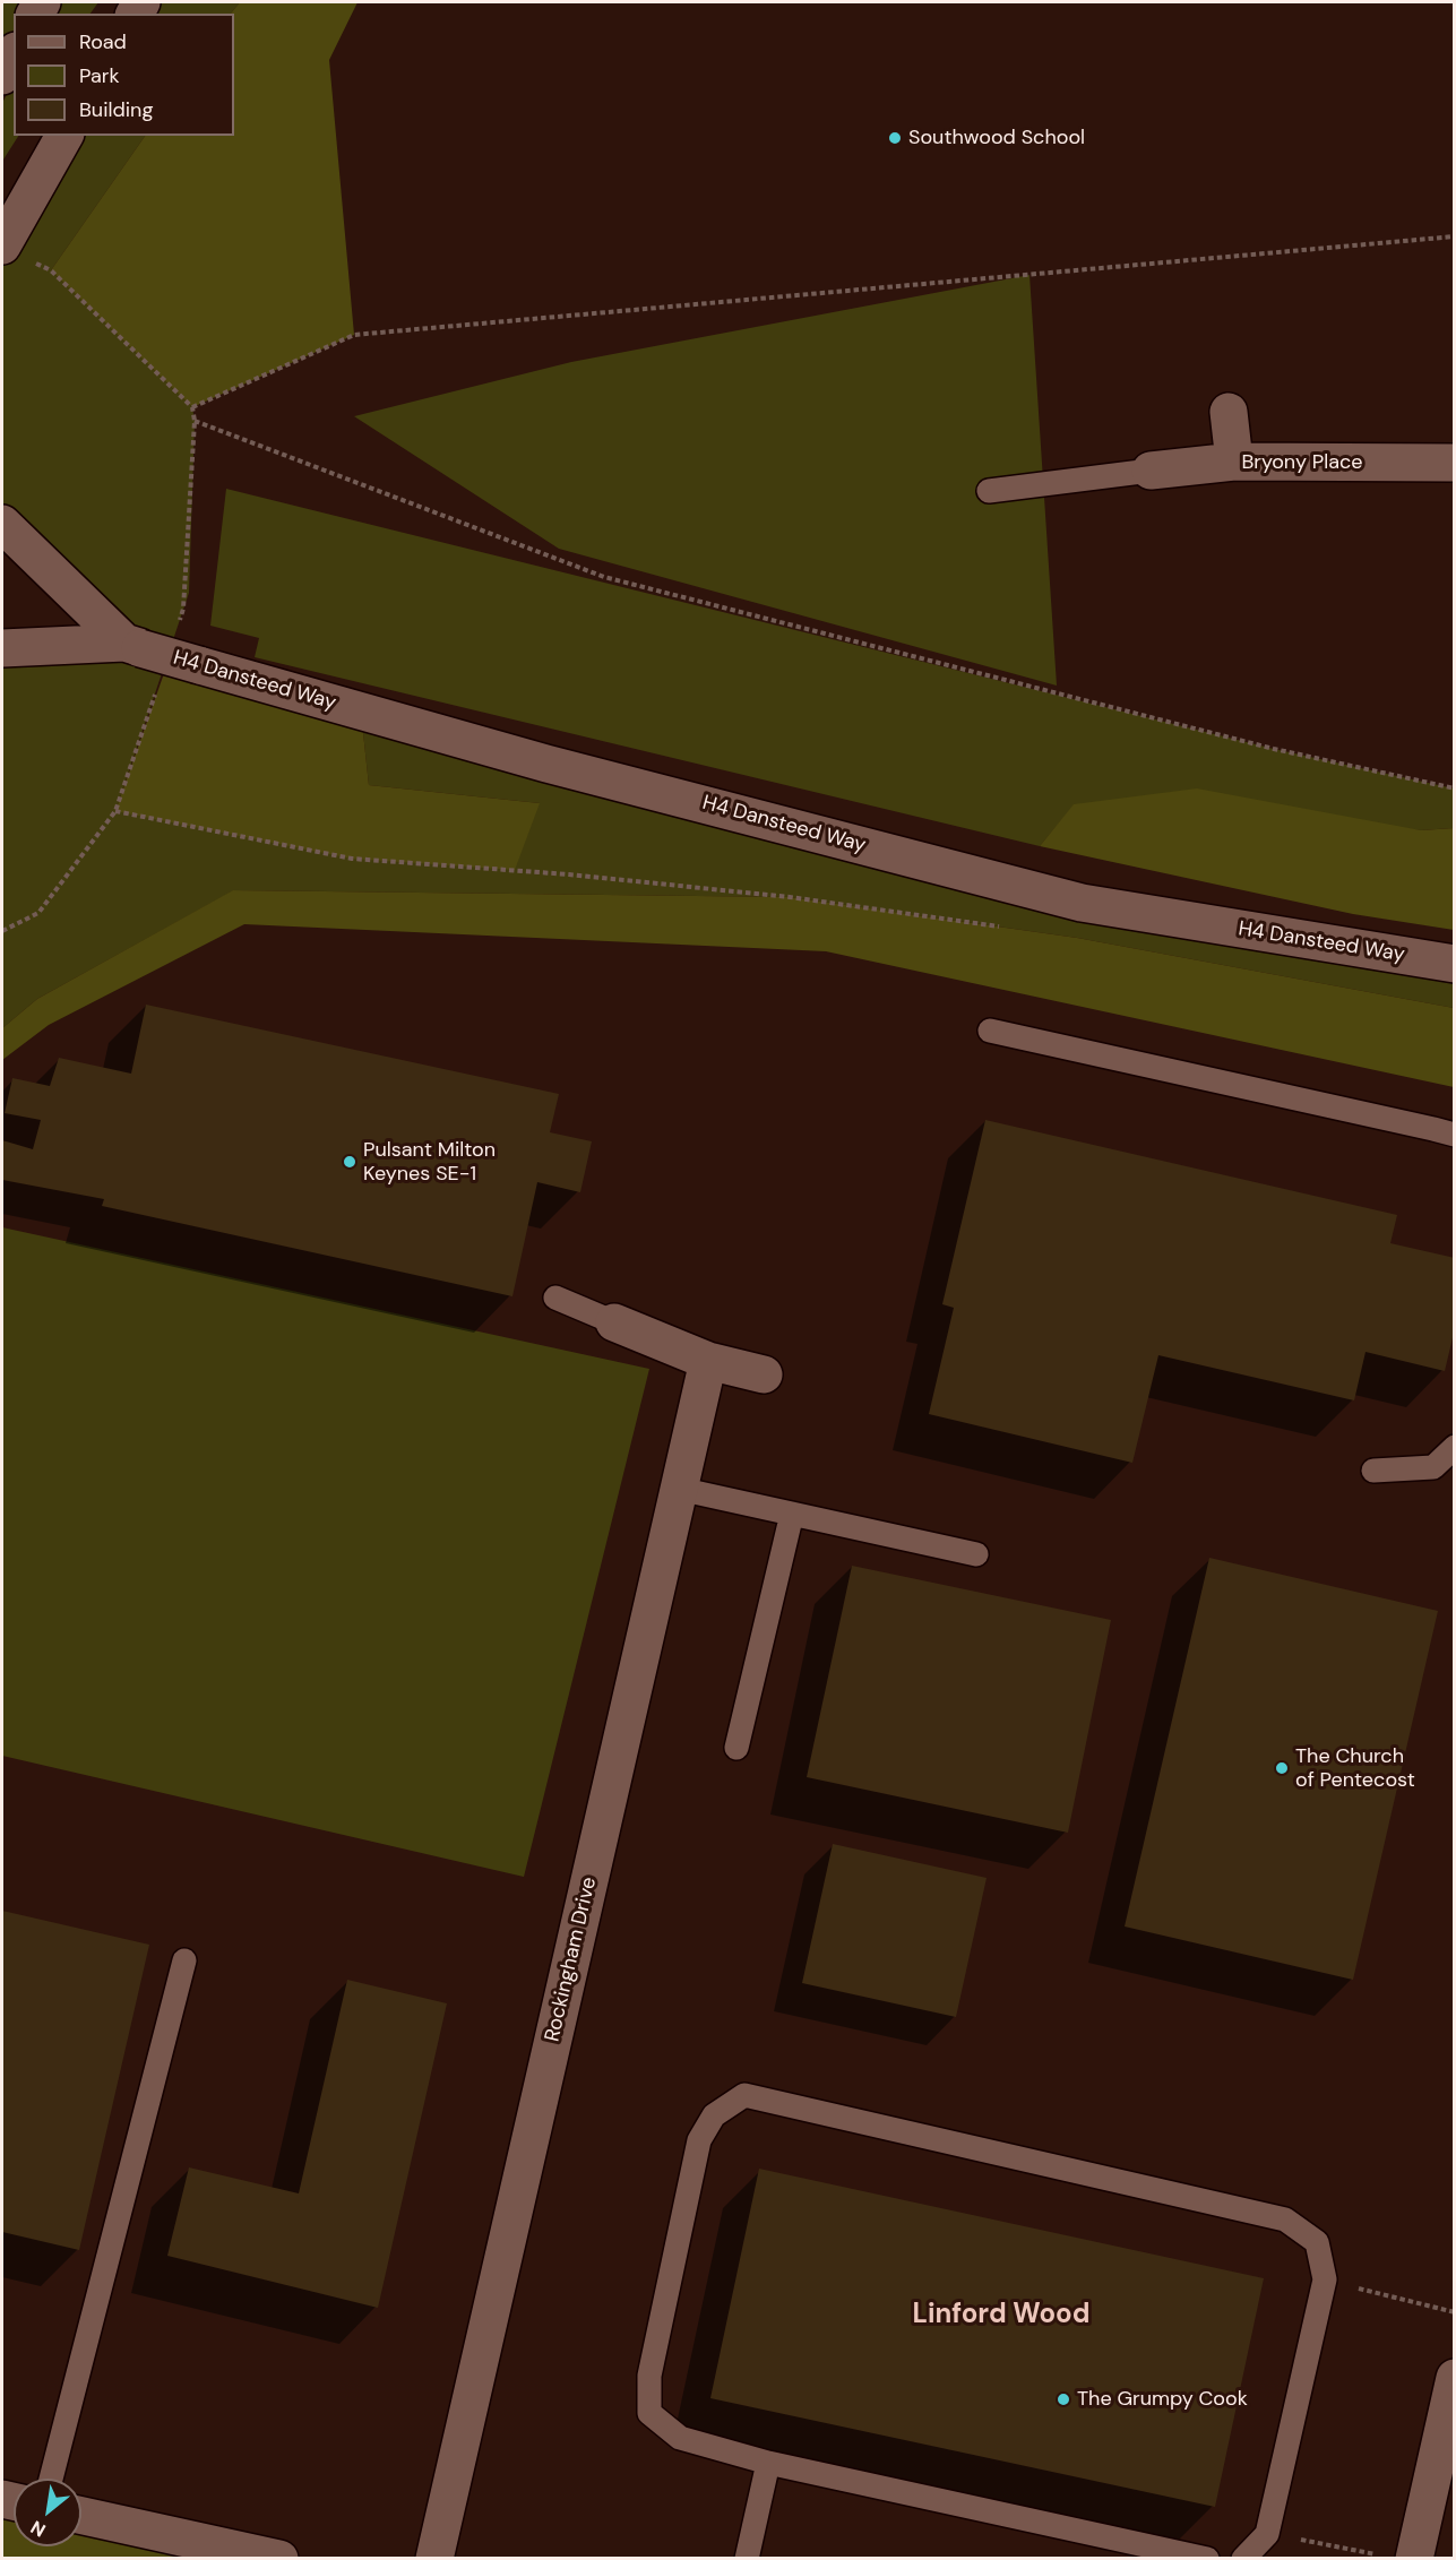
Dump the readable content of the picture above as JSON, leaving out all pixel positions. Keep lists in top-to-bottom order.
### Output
{
  "streets": {
    "street": ["Bryony Place", "H4 Dansteed Way", "Rockingham Drive"]
  },
  "districts": ["Linford Wood"],
  "places": [
    "Southwood School",
    "Pulsant Milton Keynes SE-1",
    "The Church of Pentecost",
    "The Grumpy Cook"
  ],
  "legend": ["Road", "Park", "Building"],
  "north": "bottom left"
}
